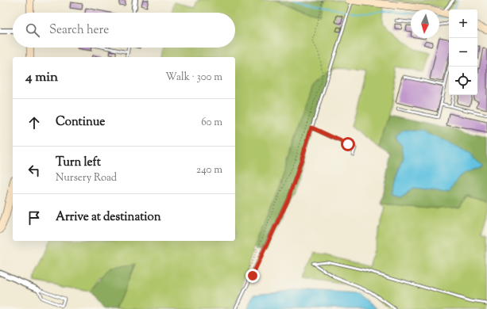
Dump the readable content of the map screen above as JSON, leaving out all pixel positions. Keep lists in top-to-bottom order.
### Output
{
  "north": "bottom",
  "page": {
    "map_buttons": ["+", "−"],
    "search": "Search here",
    "heading": ["4 min", "Walk · 300 m"],
    "list": [
      ["Continue", "60 m"],
      ["Turn left", "Nursery Road", "240 m"],
      "Arrive at destination"
    ]
  }
}
